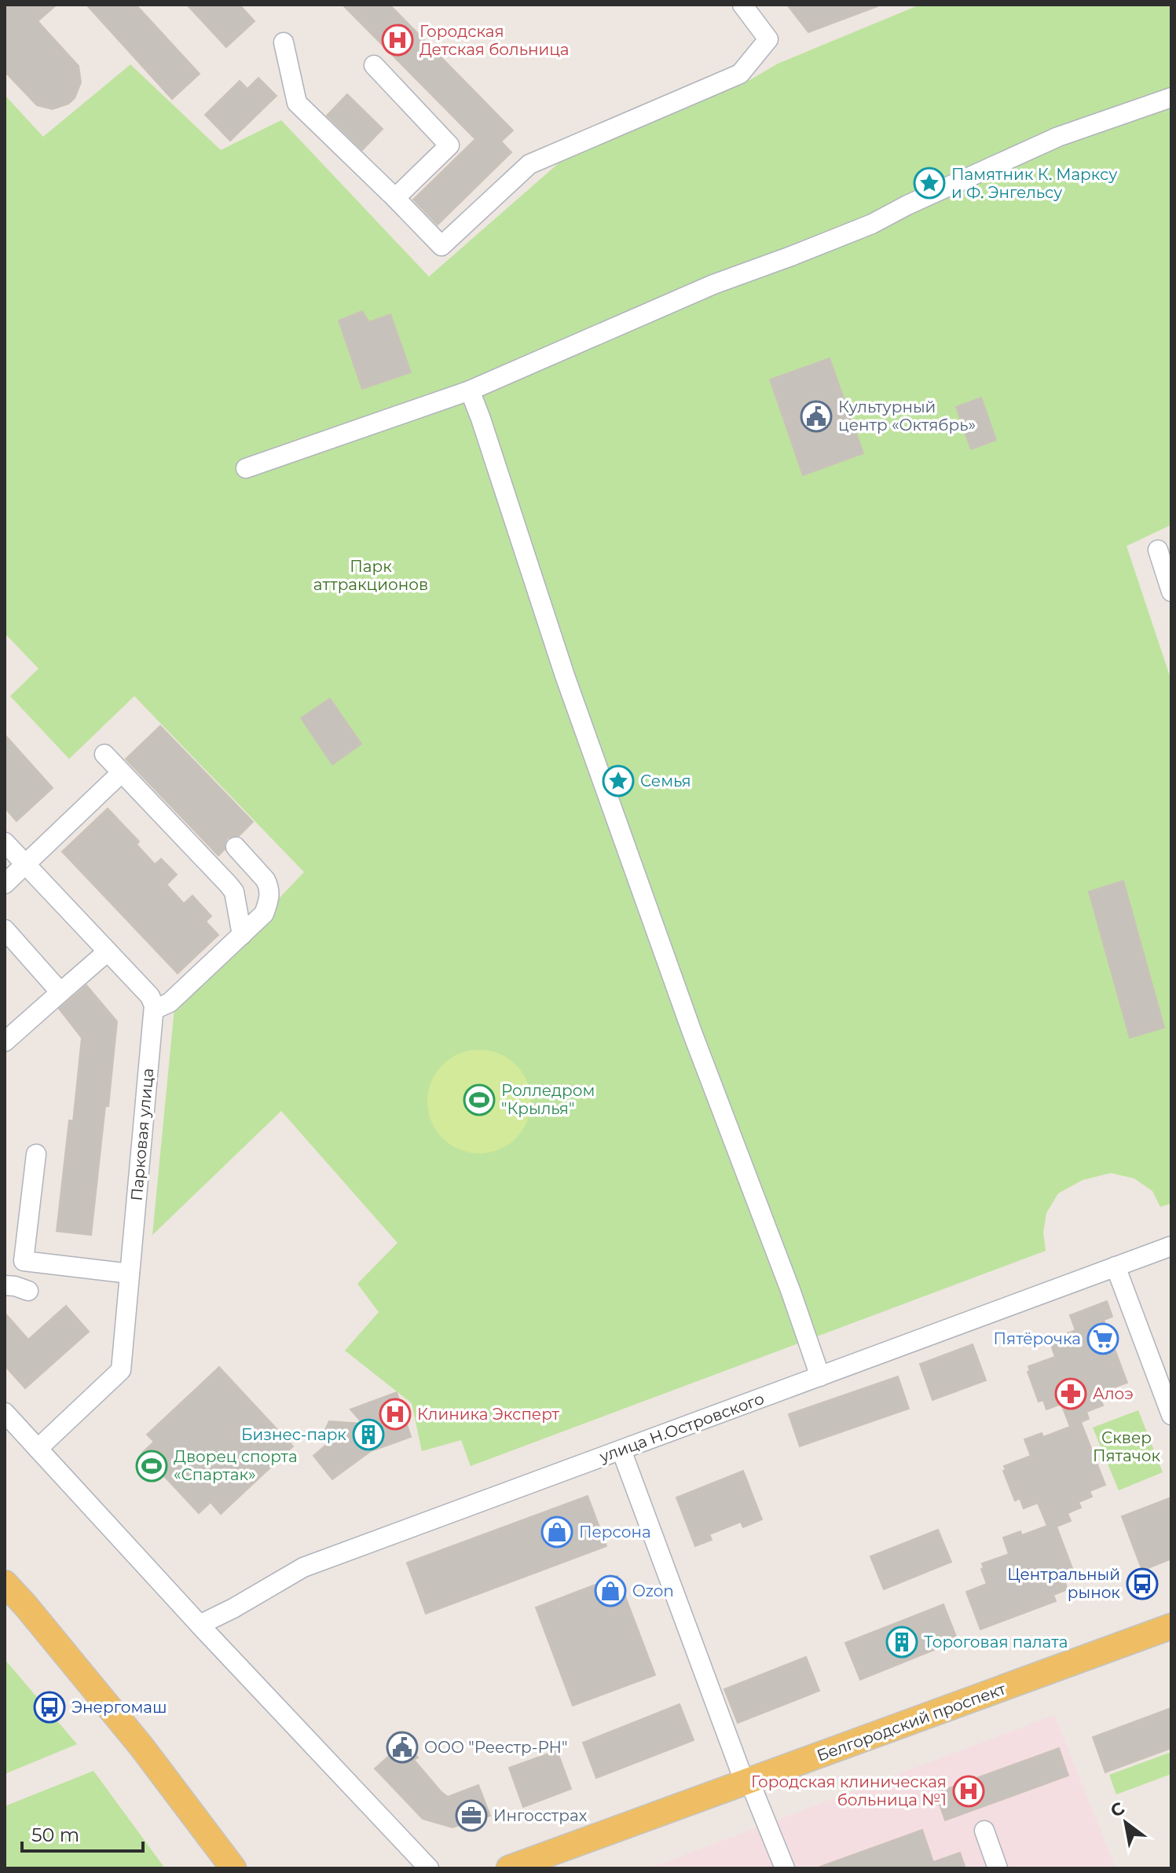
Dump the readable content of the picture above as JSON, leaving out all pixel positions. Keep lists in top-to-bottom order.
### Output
{
  "streets": {
    "main road": ["Белгородский проспект"],
    "street": ["Парковая улица", "улица Н.Островского"]
  },
  "parks": ["Парк аттракционов", "Сквер Пятачок"],
  "places": {
    "hospital": ["Городская Детская больница", "Клиника Эксперт", "Городская клиническая больница №1"],
    "place": ["Памятник К. Марксу и Ф. Энгельсу", "Семья"],
    "public building": ["Культурный центр «Октябрь»", "ООО \"Реестр-РН\""],
    "sports": ["Ролледром \"Крылья\"", "Дворец спорта «Спартак»"],
    "supermarket": ["Пятёрочка"],
    "pharmacy": ["Алоэ"],
    "building": ["Бизнес-парк", "Тороговая палата"],
    "shop": ["Персона", "Ozon"],
    "bus stop": ["Центральный рынок", "Энергомаш"],
    "office": ["Ингосстрах"]
  },
  "scale_bar": "50 m",
  "north": "top left"
}
